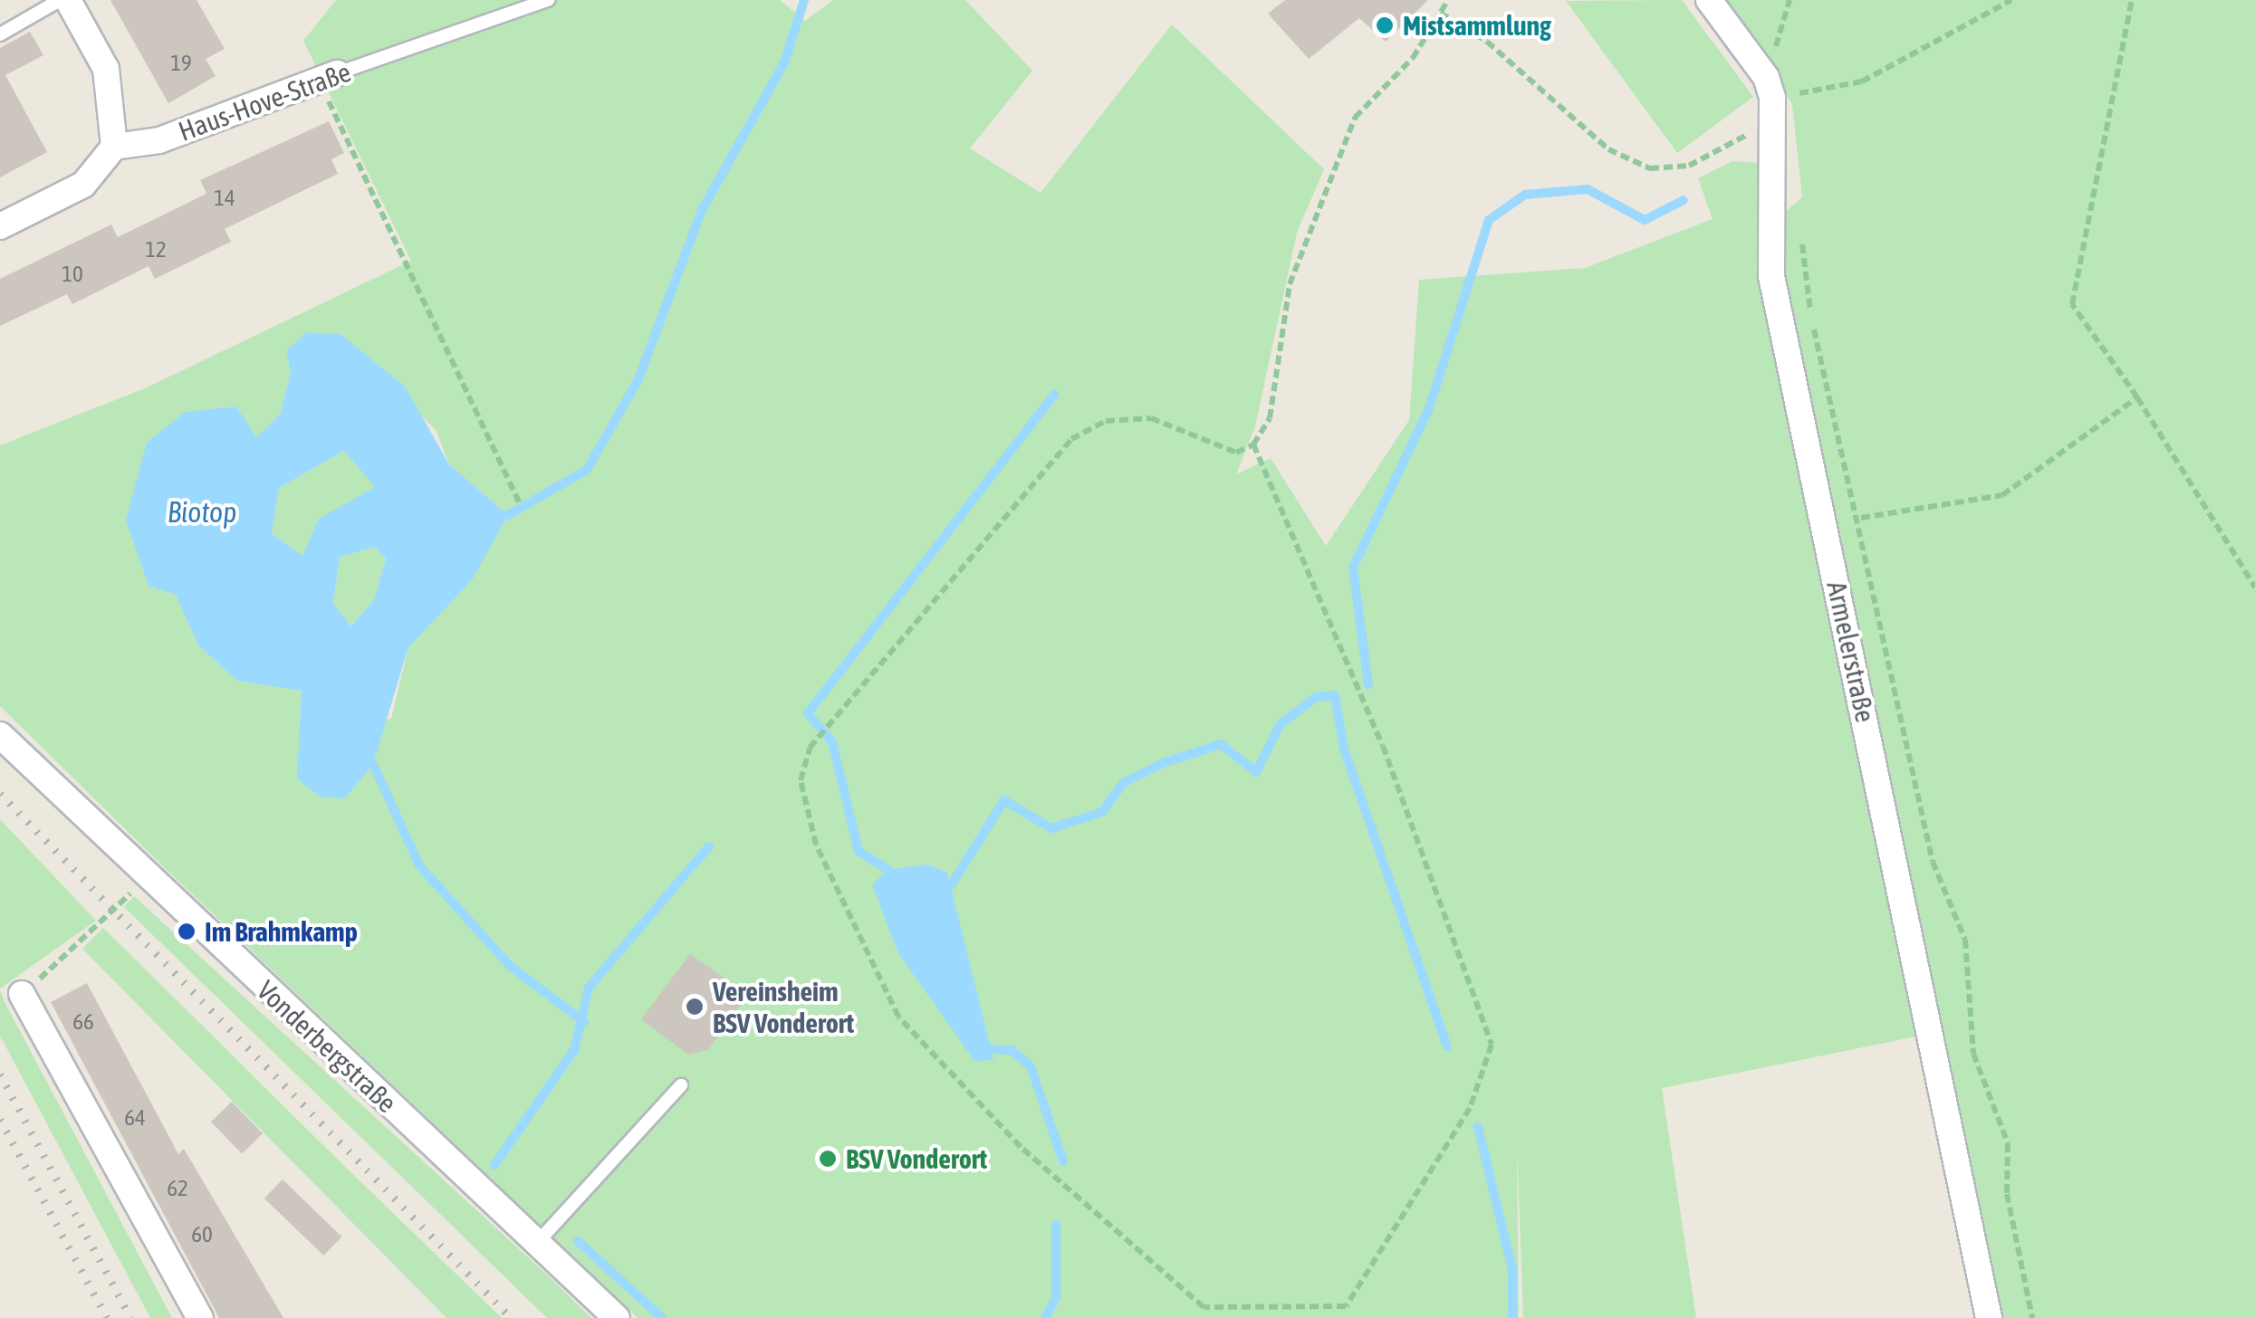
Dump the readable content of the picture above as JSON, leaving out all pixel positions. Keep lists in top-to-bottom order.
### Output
{
  "streets": {
    "street": ["Haus-Hove-Straße", "Armelerstraße", "Vonderbergstraße"]
  },
  "water": ["Biotop"],
  "places": [
    "Mistsammlung",
    "Im Brahmkamp",
    "Vereinsheim BSV Vonderort",
    "BSV Vonderort"
  ],
  "house_numbers": [
    "19",
    "14",
    "12",
    "10",
    "66",
    "64",
    "62",
    "60"
  ]
}
